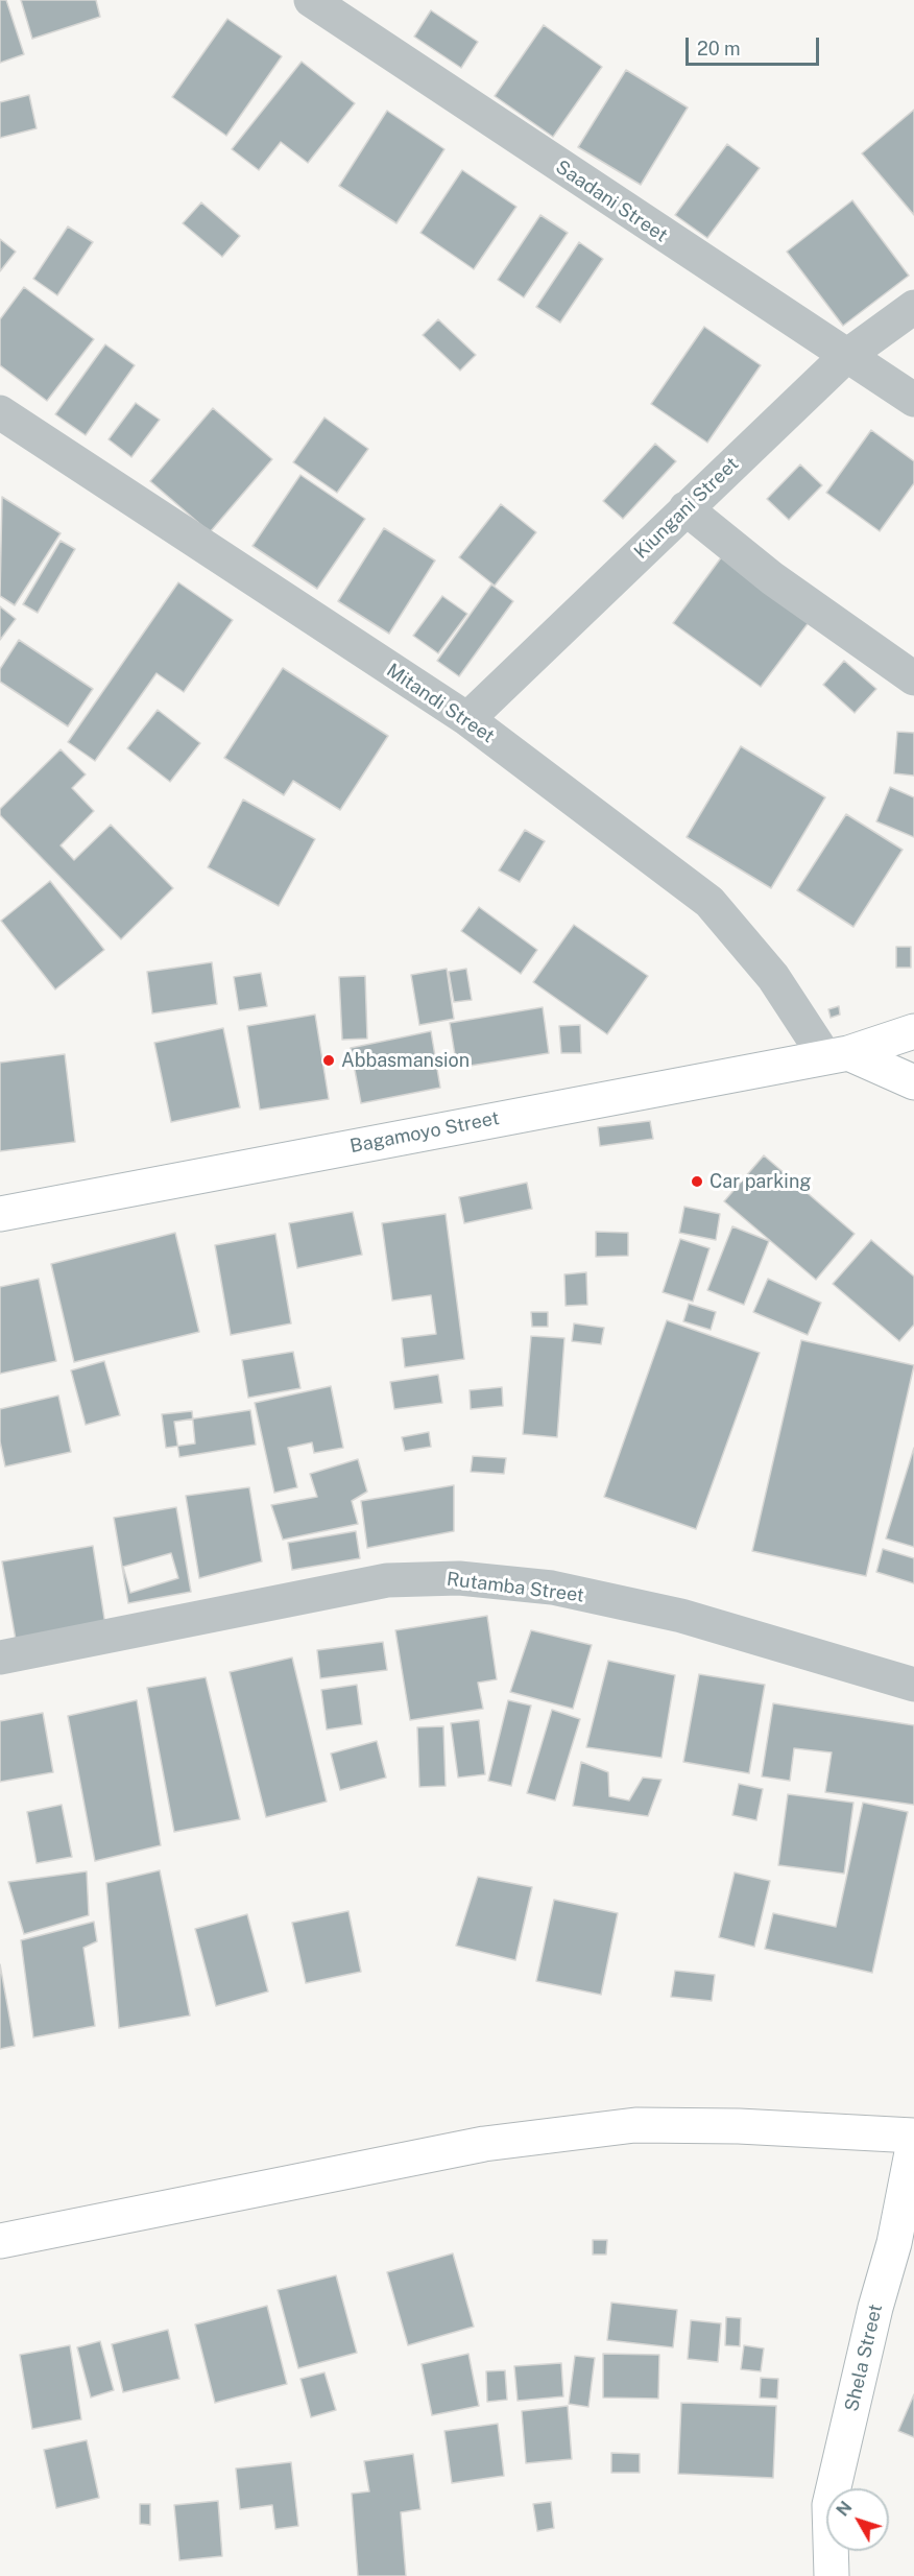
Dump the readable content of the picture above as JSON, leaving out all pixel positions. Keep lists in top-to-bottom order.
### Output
{
  "streets": {
    "main road": ["Bagamoyo Street", "Shela Street"],
    "street": [
      "Saadani Street",
      "Kiungani Street",
      "Mitandi Street",
      "Rutamba Street"
    ]
  },
  "crossings": [
    ["Saadani Street", "Kiungani Street"],
    ["Kiungani Street", "Mitandi Street"],
    ["Mitandi Street", "Bagamoyo Street"]
  ],
  "places": ["Abbasmansion", "Car parking"],
  "scale_bar": "20 m",
  "north": "top left"
}
